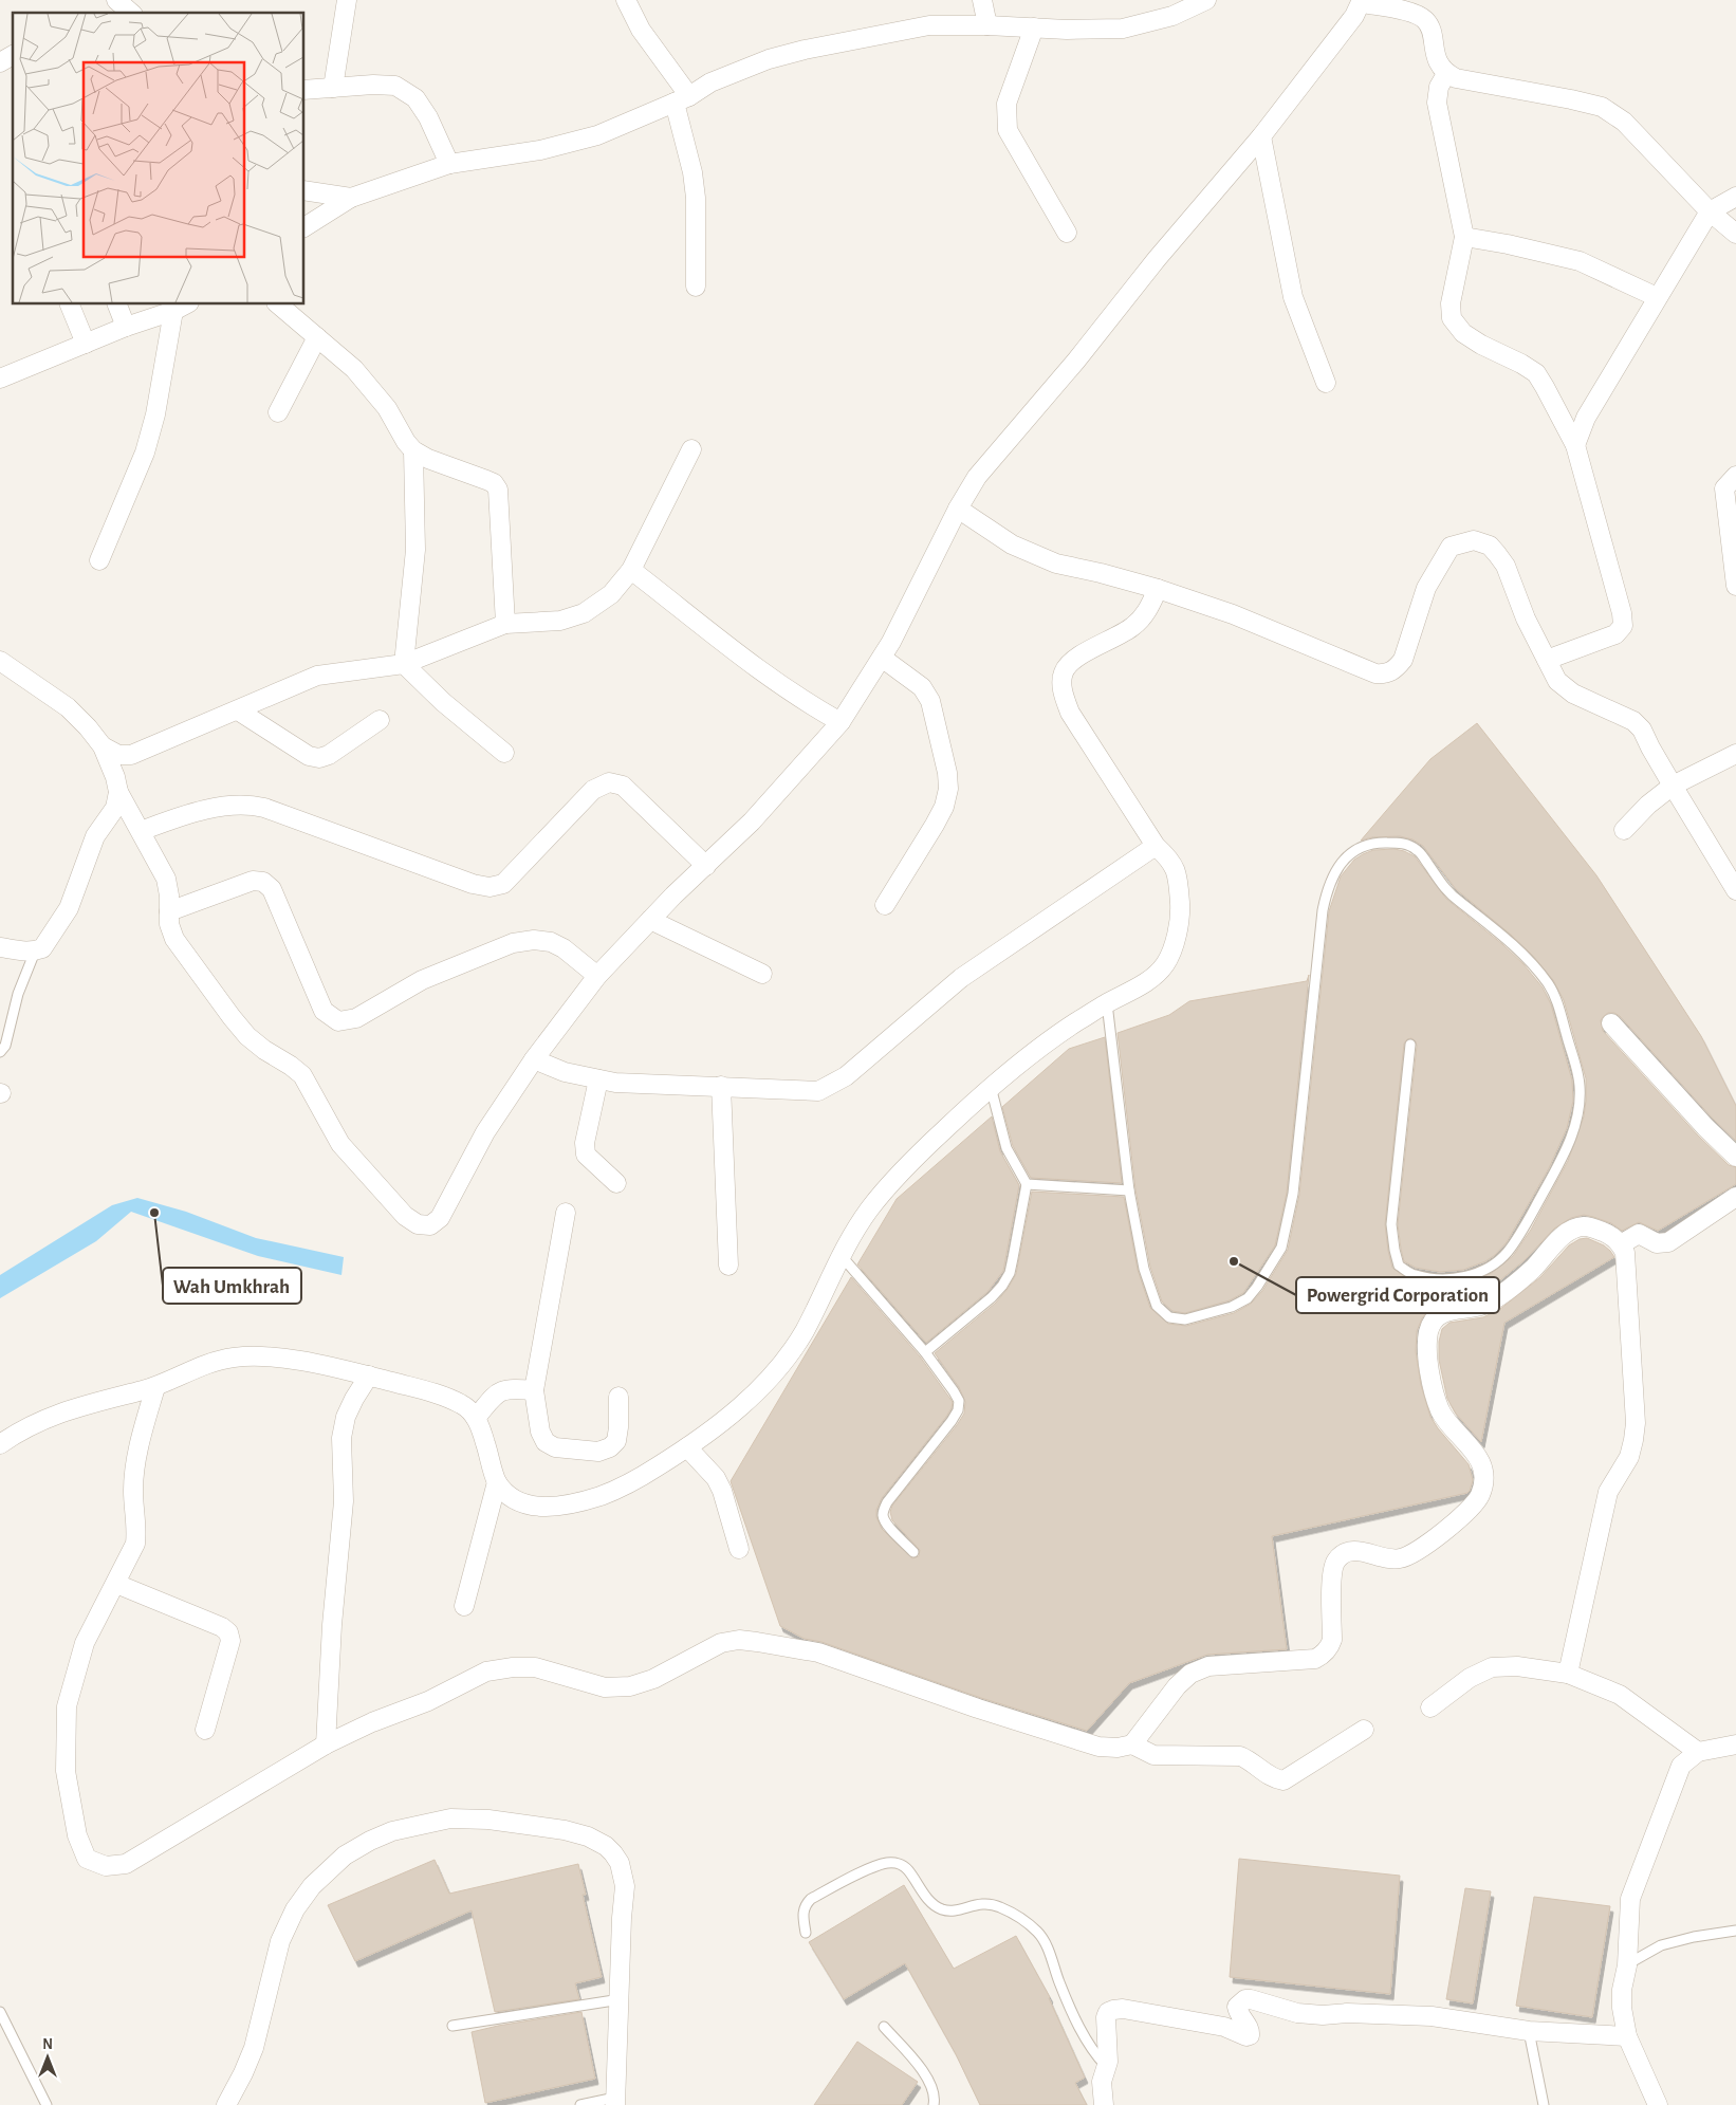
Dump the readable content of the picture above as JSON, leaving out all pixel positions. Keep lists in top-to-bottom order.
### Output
{
  "places": ["Wah Umkhrah", "Powergrid Corporation"],
  "north": "top"
}
